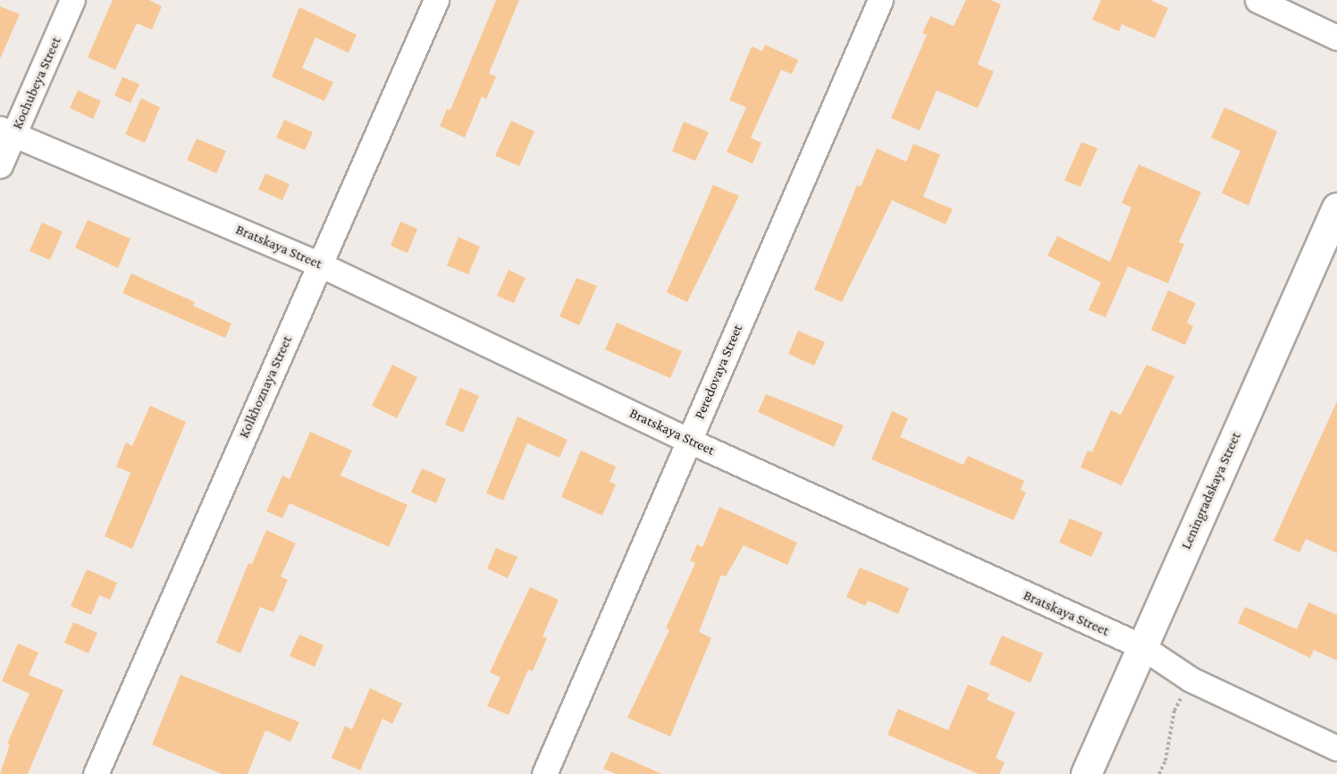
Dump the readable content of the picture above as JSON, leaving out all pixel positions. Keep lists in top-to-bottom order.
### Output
{
  "streets": {
    "street": [
      "Kochubeya Street",
      "Bratskaya Street",
      "Peredovaya Street",
      "Kolkhoznaya Street",
      "Leningradskaya Street"
    ]
  },
  "crossings": [
    ["Kochubeya Street", "Bratskaya Street"],
    ["Bratskaya Street", "Peredovaya Street"],
    ["Bratskaya Street", "Kolkhoznaya Street"],
    ["Bratskaya Street", "Leningradskaya Street"]
  ]
}
